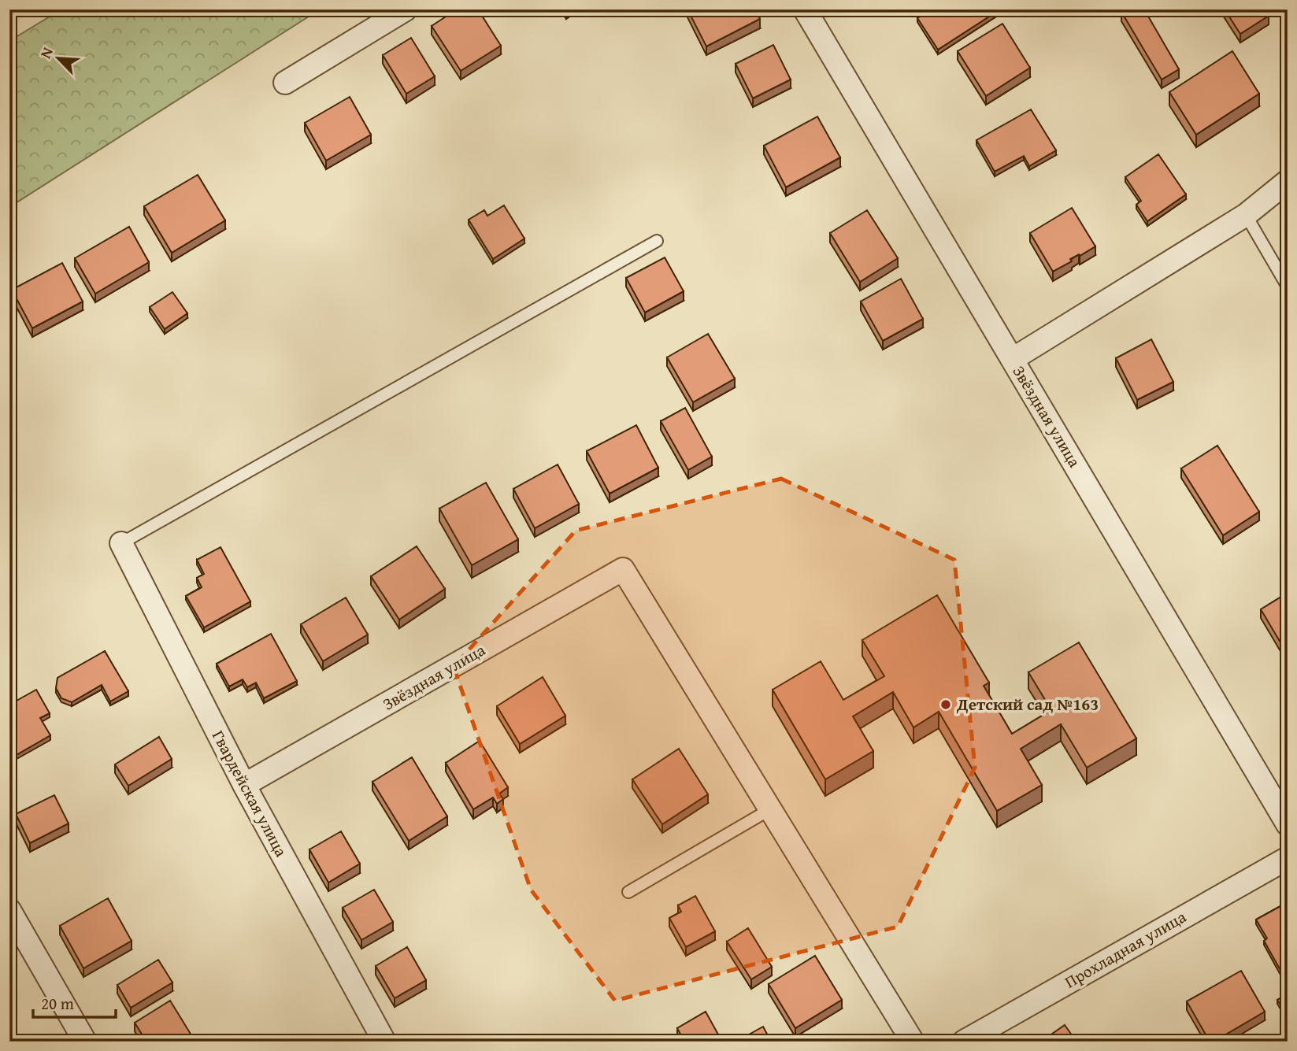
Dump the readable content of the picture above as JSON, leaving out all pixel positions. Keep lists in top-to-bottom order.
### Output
{
  "streets": {
    "street": ["Звёздная улица", "Гвардейская улица", "Прохладная улица"]
  },
  "crossings": [
    ["Звёздная улица", "Гвардейская улица"]
  ],
  "places": ["Детский cад №163"],
  "scale_bar": "20 m",
  "north": "top left"
}
